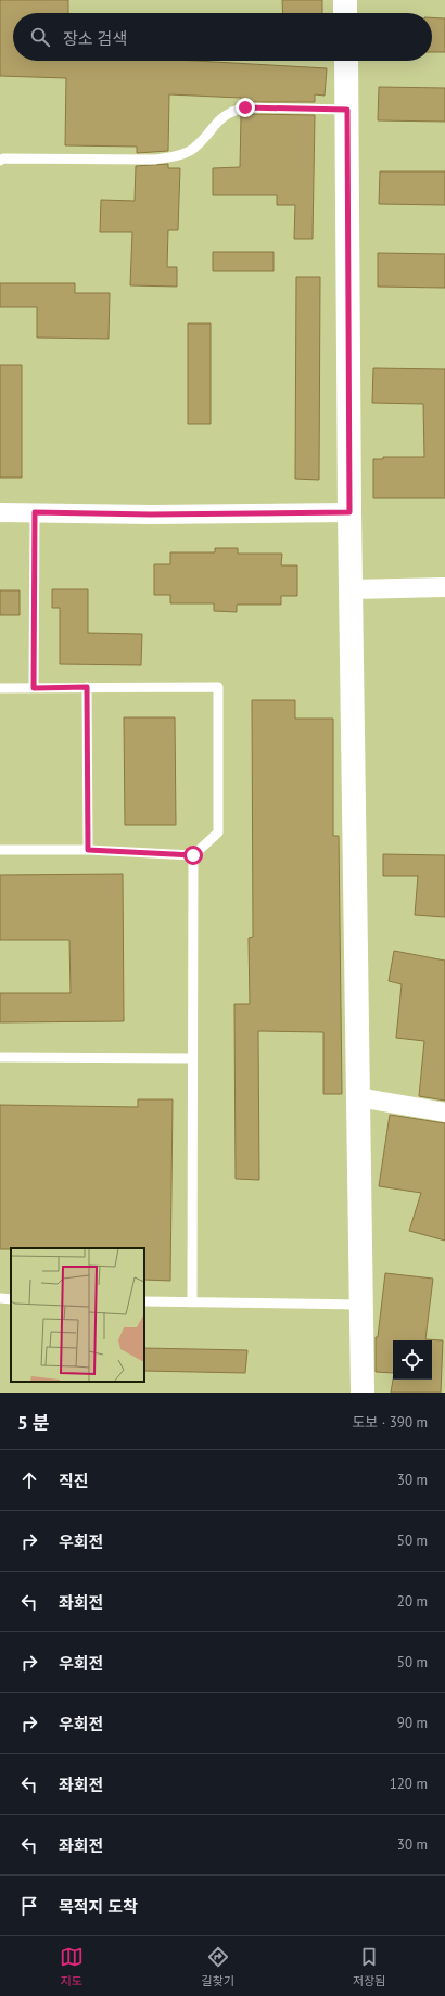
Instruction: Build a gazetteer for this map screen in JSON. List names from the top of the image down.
{
  "page": {
    "search": "장소 검색",
    "heading": ["5 분", "도보 · 390 m"],
    "list": [
      ["직진", "30 m"],
      ["우회전", "50 m"],
      ["좌회전", "20 m"],
      ["우회전", "50 m"],
      ["우회전", "90 m"],
      ["좌회전", "120 m"],
      ["좌회전", "30 m"],
      "목적지 도착"
    ],
    "nav": ["지도", "길찾기", "저장됨"]
  }
}
